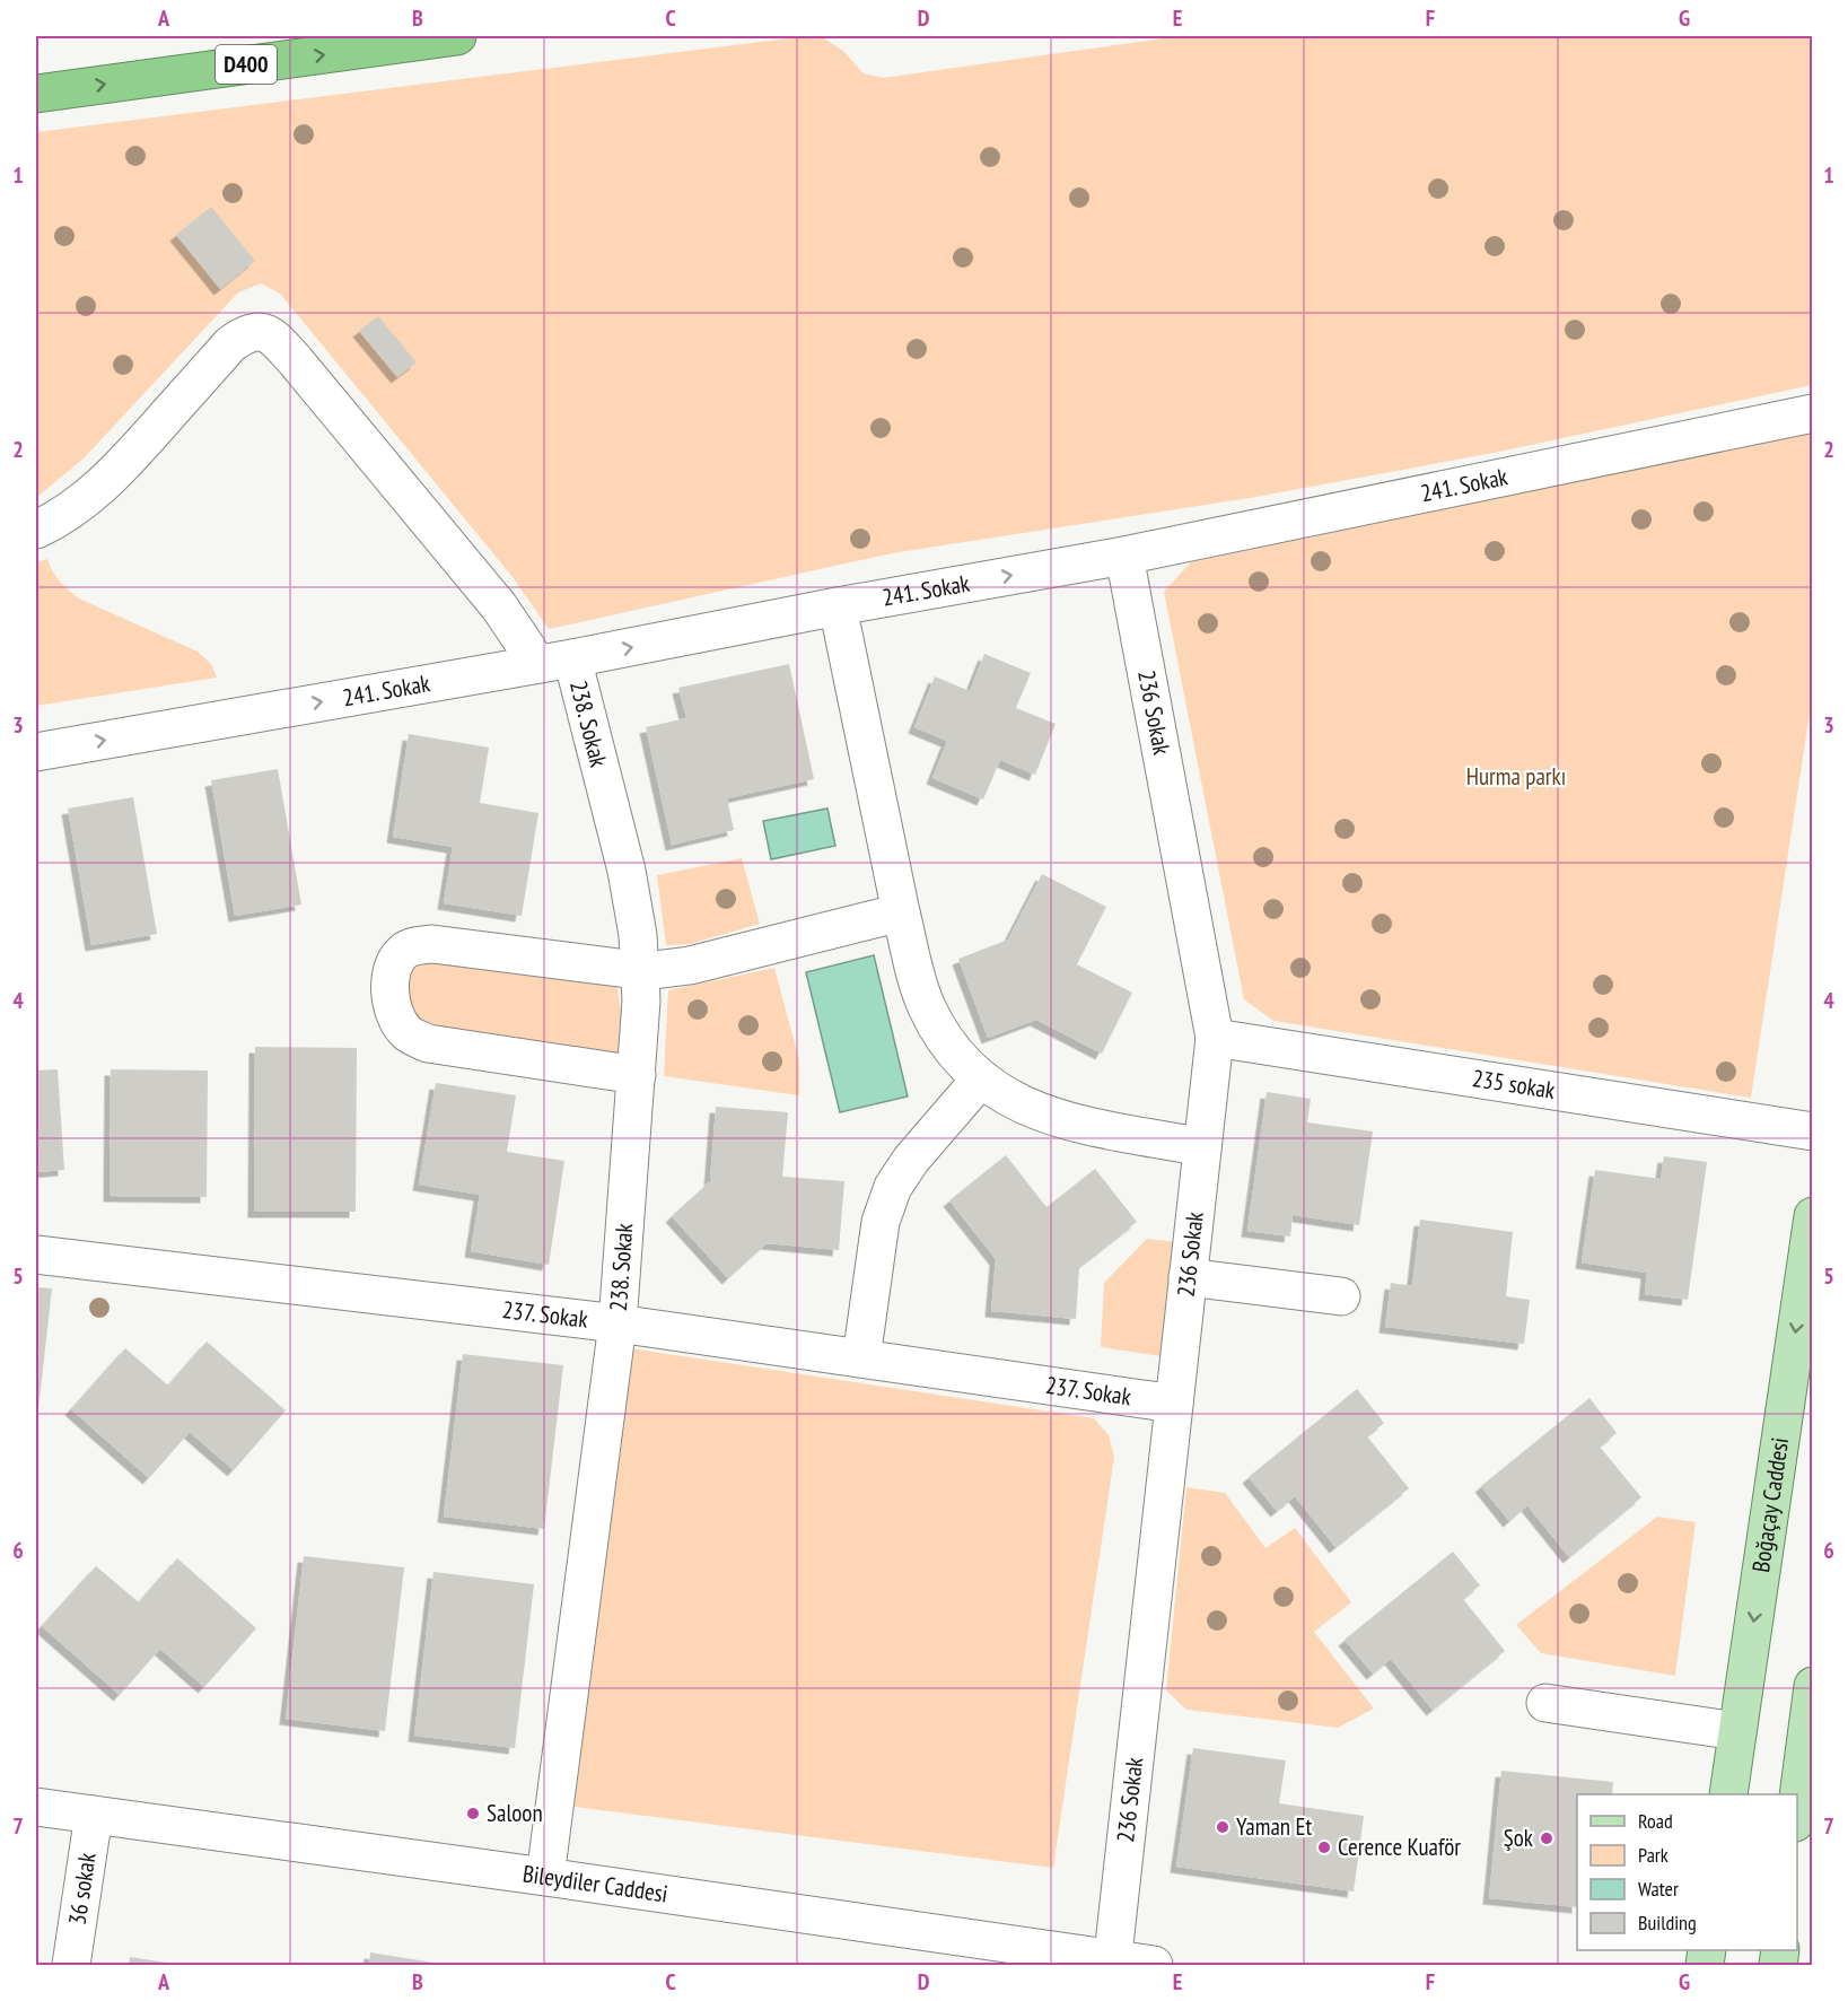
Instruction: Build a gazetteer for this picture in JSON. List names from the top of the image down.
{
  "streets": {
    "highway": ["D400"],
    "main road": ["Boğaçay Caddesi"],
    "street": [
      "241. Sokak",
      "236 Sokak",
      "238. Sokak",
      "235 sokak",
      "237. Sokak",
      "Bileydiler Caddesi",
      "36 sokak"
    ]
  },
  "crossings": [
    ["241. Sokak", "236 Sokak"],
    ["241. Sokak", "238. Sokak"],
    ["236 Sokak", "235 sokak"],
    ["236 Sokak", "237. Sokak"],
    ["236 Sokak", "Bileydiler Caddesi"],
    ["238. Sokak", "237. Sokak"],
    ["238. Sokak", "Bileydiler Caddesi"],
    ["Bileydiler Caddesi", "36 sokak"]
  ],
  "one_way": ["241. Sokak", "Boğaçay Caddesi"],
  "parks": ["Hurma parkı"],
  "places": [
    "Saloon",
    "Yaman Et",
    "Şok",
    "Cerence Kuaför"
  ],
  "legend": [
    "Road",
    "Park",
    "Water",
    "Building"
  ],
  "grid": {
    "columns": [
      "A",
      "B",
      "C",
      "D",
      "E",
      "F",
      "G"
    ],
    "rows": [
      "1",
      "2",
      "3",
      "4",
      "5",
      "6",
      "7"
    ]
  }
}
